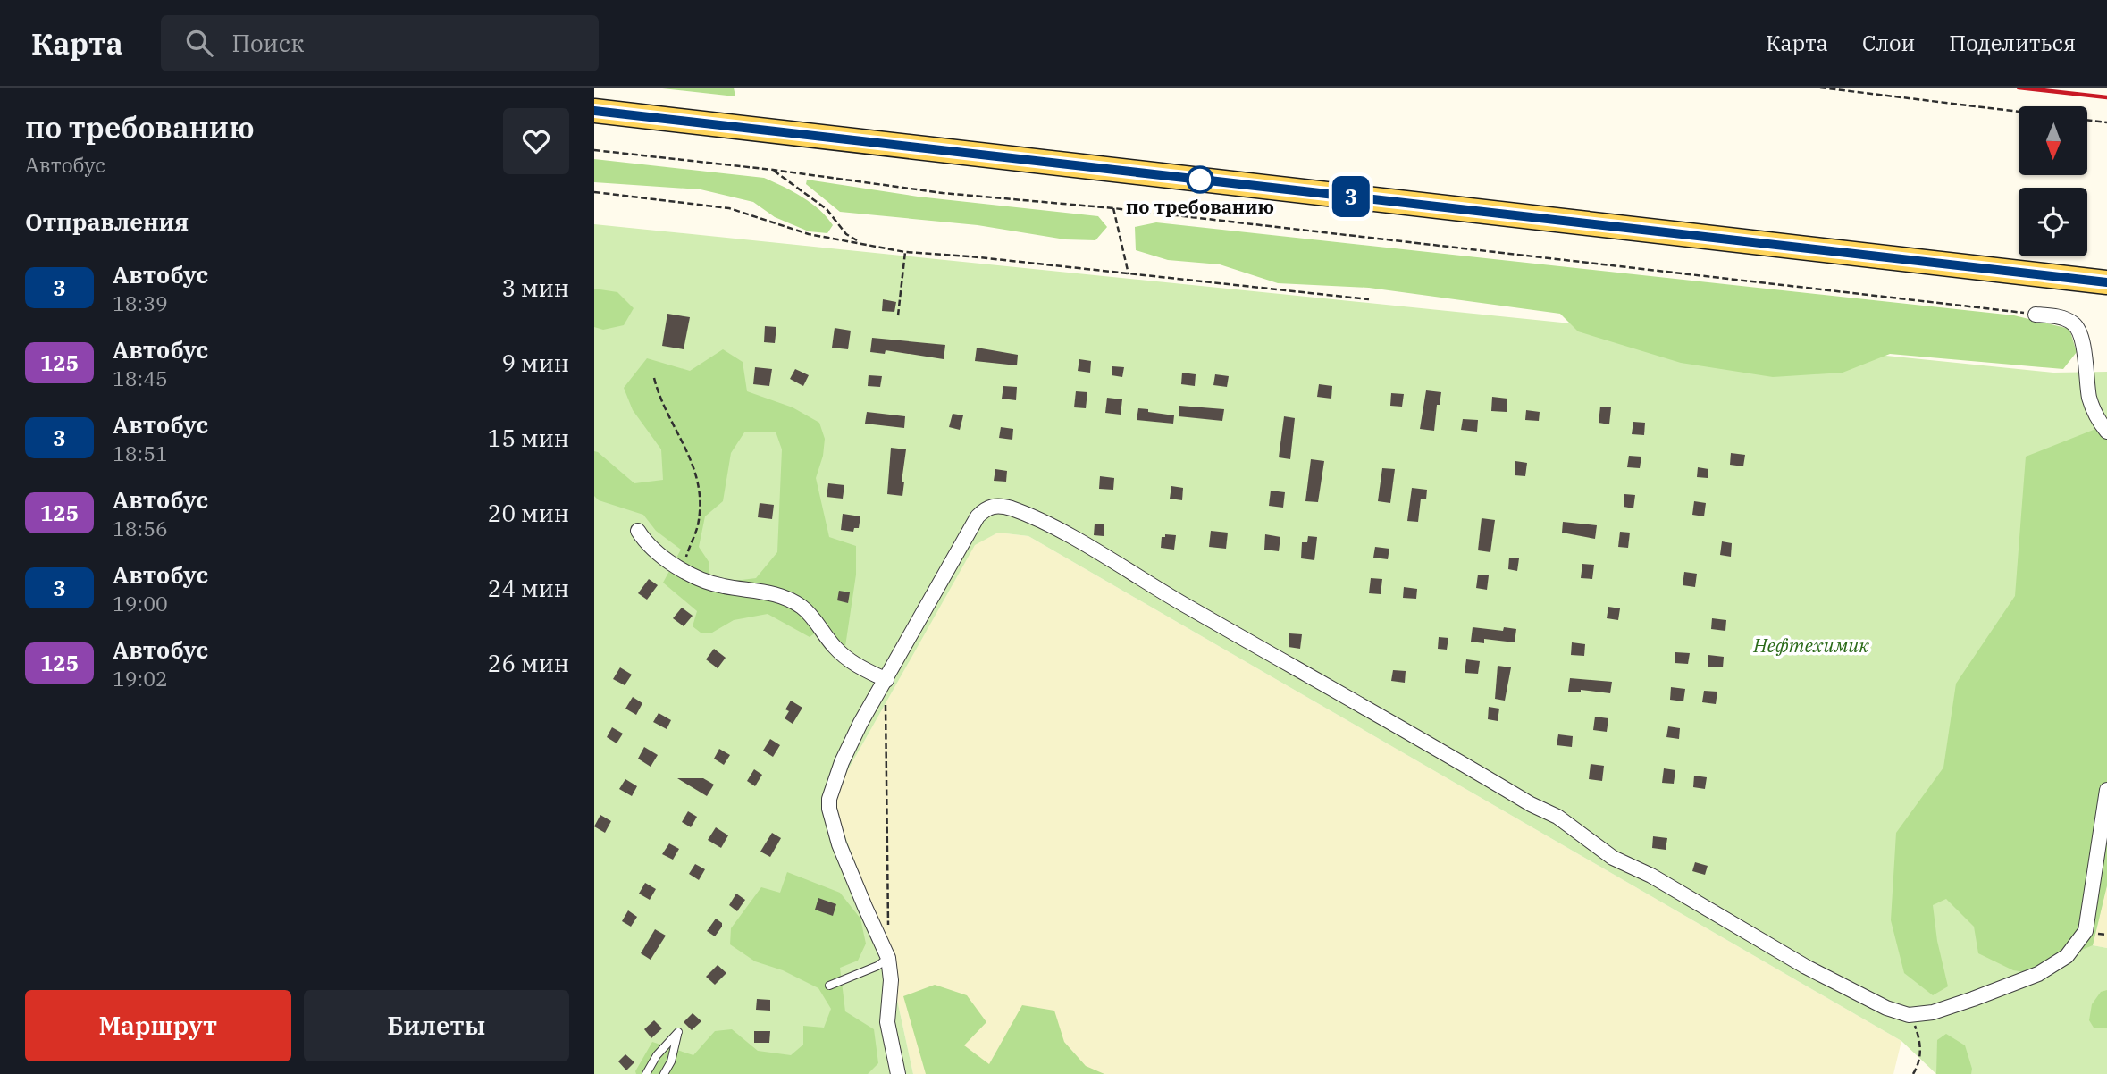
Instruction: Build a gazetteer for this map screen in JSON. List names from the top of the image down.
{
  "parks": ["Нефтехимик"],
  "places": ["по требованию"],
  "lines": ["bus line 3"],
  "north": "bottom",
  "page": {
    "header": "Карта",
    "search": "Поиск",
    "nav": ["Карта", "Слои", "Поделиться"],
    "heading": [
      ["по требованию", "Автобус"],
      "Отправления"
    ],
    "on_map": "3",
    "list": [
      {
        "mark": "3",
        "name": "Автобус",
        "note": "18:39",
        "value": "3 мин"
      },
      {
        "mark": "125",
        "name": "Автобус",
        "note": "18:45",
        "value": "9 мин"
      },
      {
        "mark": "3",
        "name": "Автобус",
        "note": "18:51",
        "value": "15 мин"
      },
      {
        "mark": "125",
        "name": "Автобус",
        "note": "18:56",
        "value": "20 мин"
      },
      {
        "mark": "3",
        "name": "Автобус",
        "note": "19:00",
        "value": "24 мин"
      },
      {
        "mark": "125",
        "name": "Автобус",
        "note": "19:02",
        "value": "26 мин"
      }
    ],
    "buttons": ["Маршрут", "Билеты"]
  }
}
